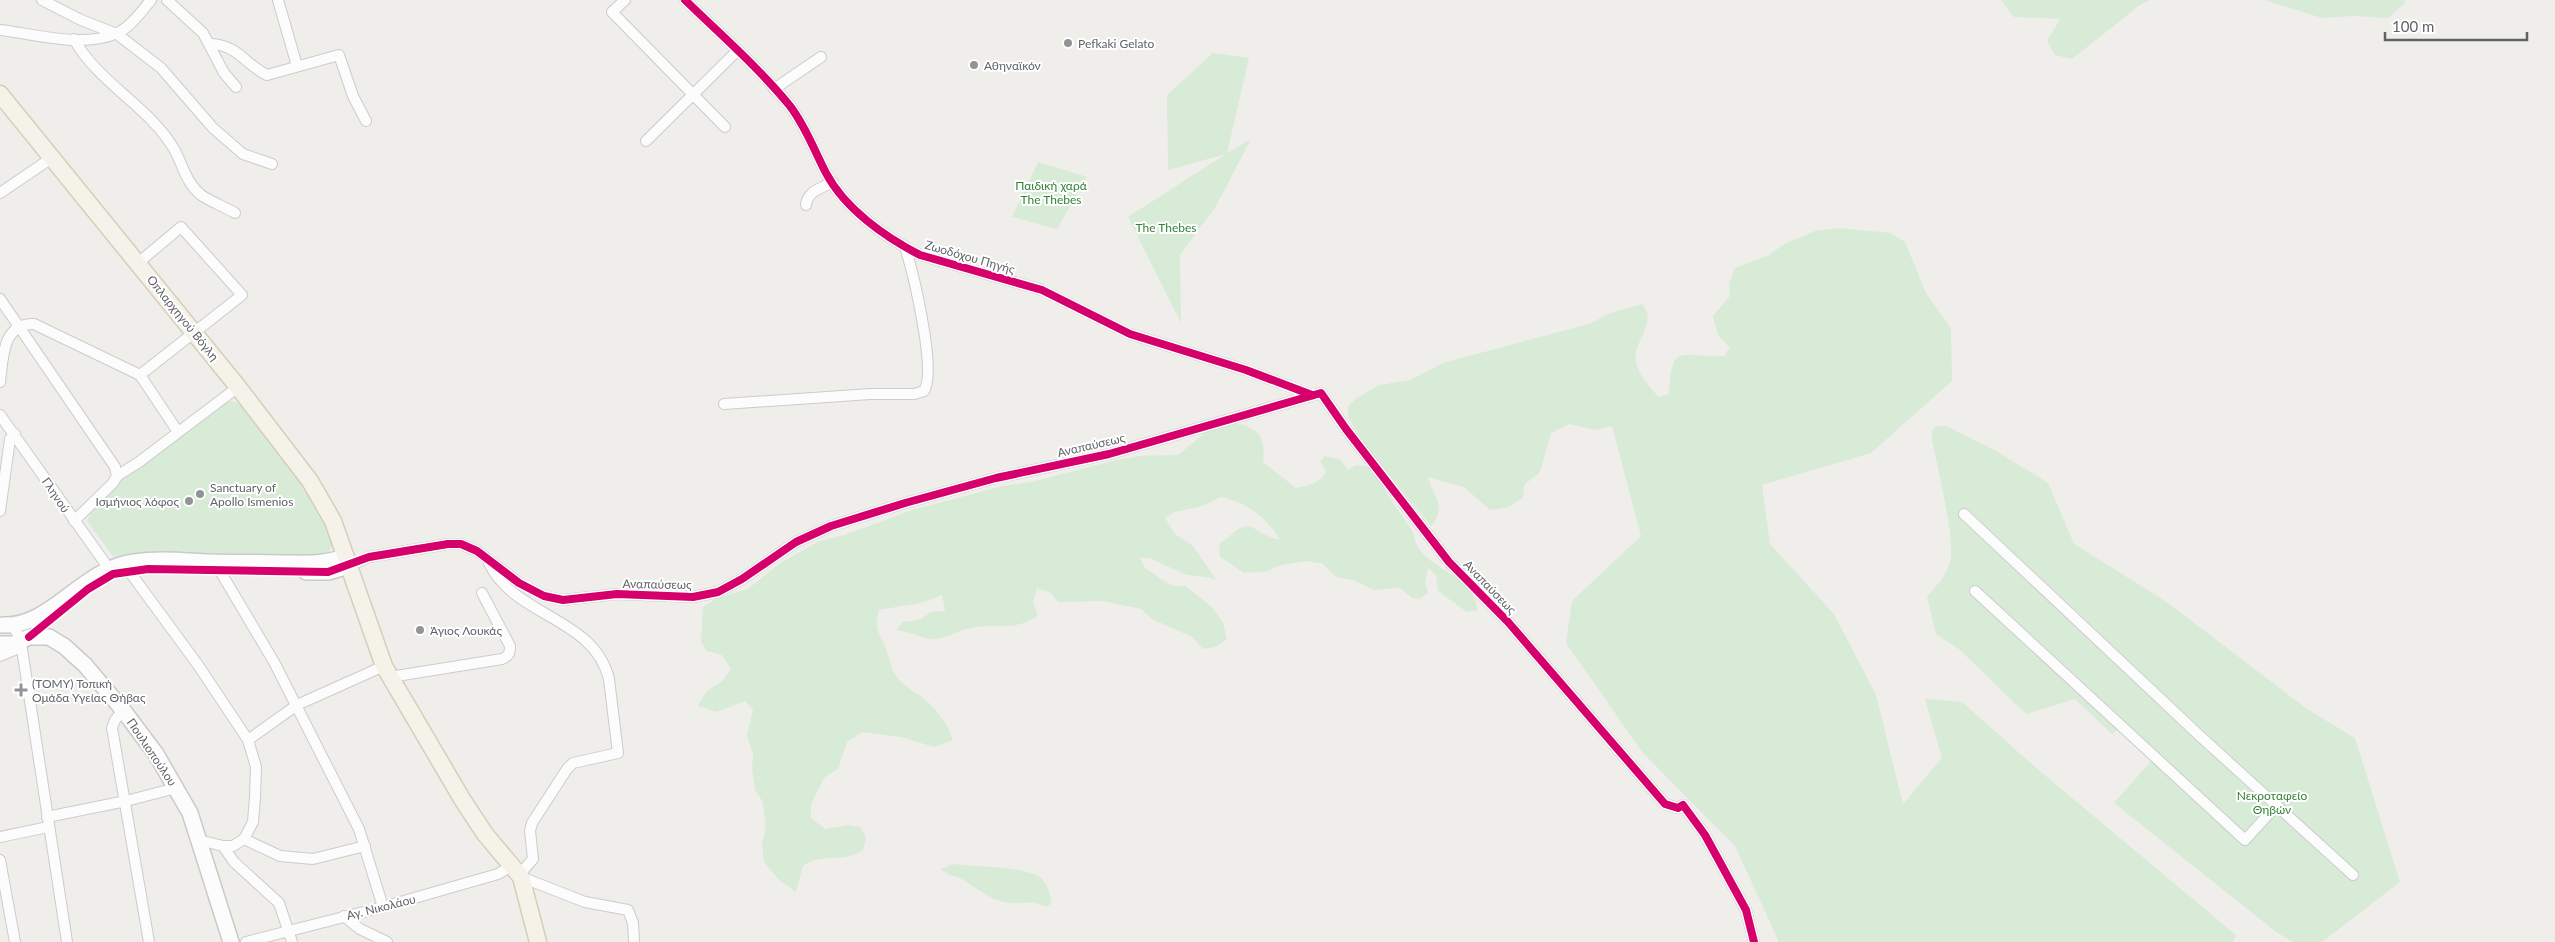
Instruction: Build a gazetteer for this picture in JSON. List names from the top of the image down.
{
  "streets": {
    "main road": ["Οπλαρχηγού Βόγλη"],
    "street": [
      "Ζωοδόχου Πηγής",
      "Αναπαύσεως",
      "Γληνού",
      "Πουλιοπούλου",
      "Αγ. Νικολάου"
    ]
  },
  "crossings": [
    ["Ζωοδόχου Πηγής", "Αναπαύσεως"],
    ["Οπλαρχηγού Βόγλη", "Αναπαύσεως"],
    ["Οπλαρχηγού Βόγλη", "Αγ. Νικολάου"]
  ],
  "parks": ["Παιδική χαρά The Thebes", "The Thebes", "Νεκροταφείο Θηβών"],
  "places": {
    "other": [
      "Pefkaki Gelato",
      "Αθηναϊκόν",
      "Sanctuary of Apollo Ismenios",
      "Ισμήνιος λόφος",
      "Άγιος Λουκάς"
    ],
    "health": ["(ΤΟΜΥ) Τοπική Ομάδα Υγείας Θήβας"]
  },
  "scale_bar": "100 m"
}
